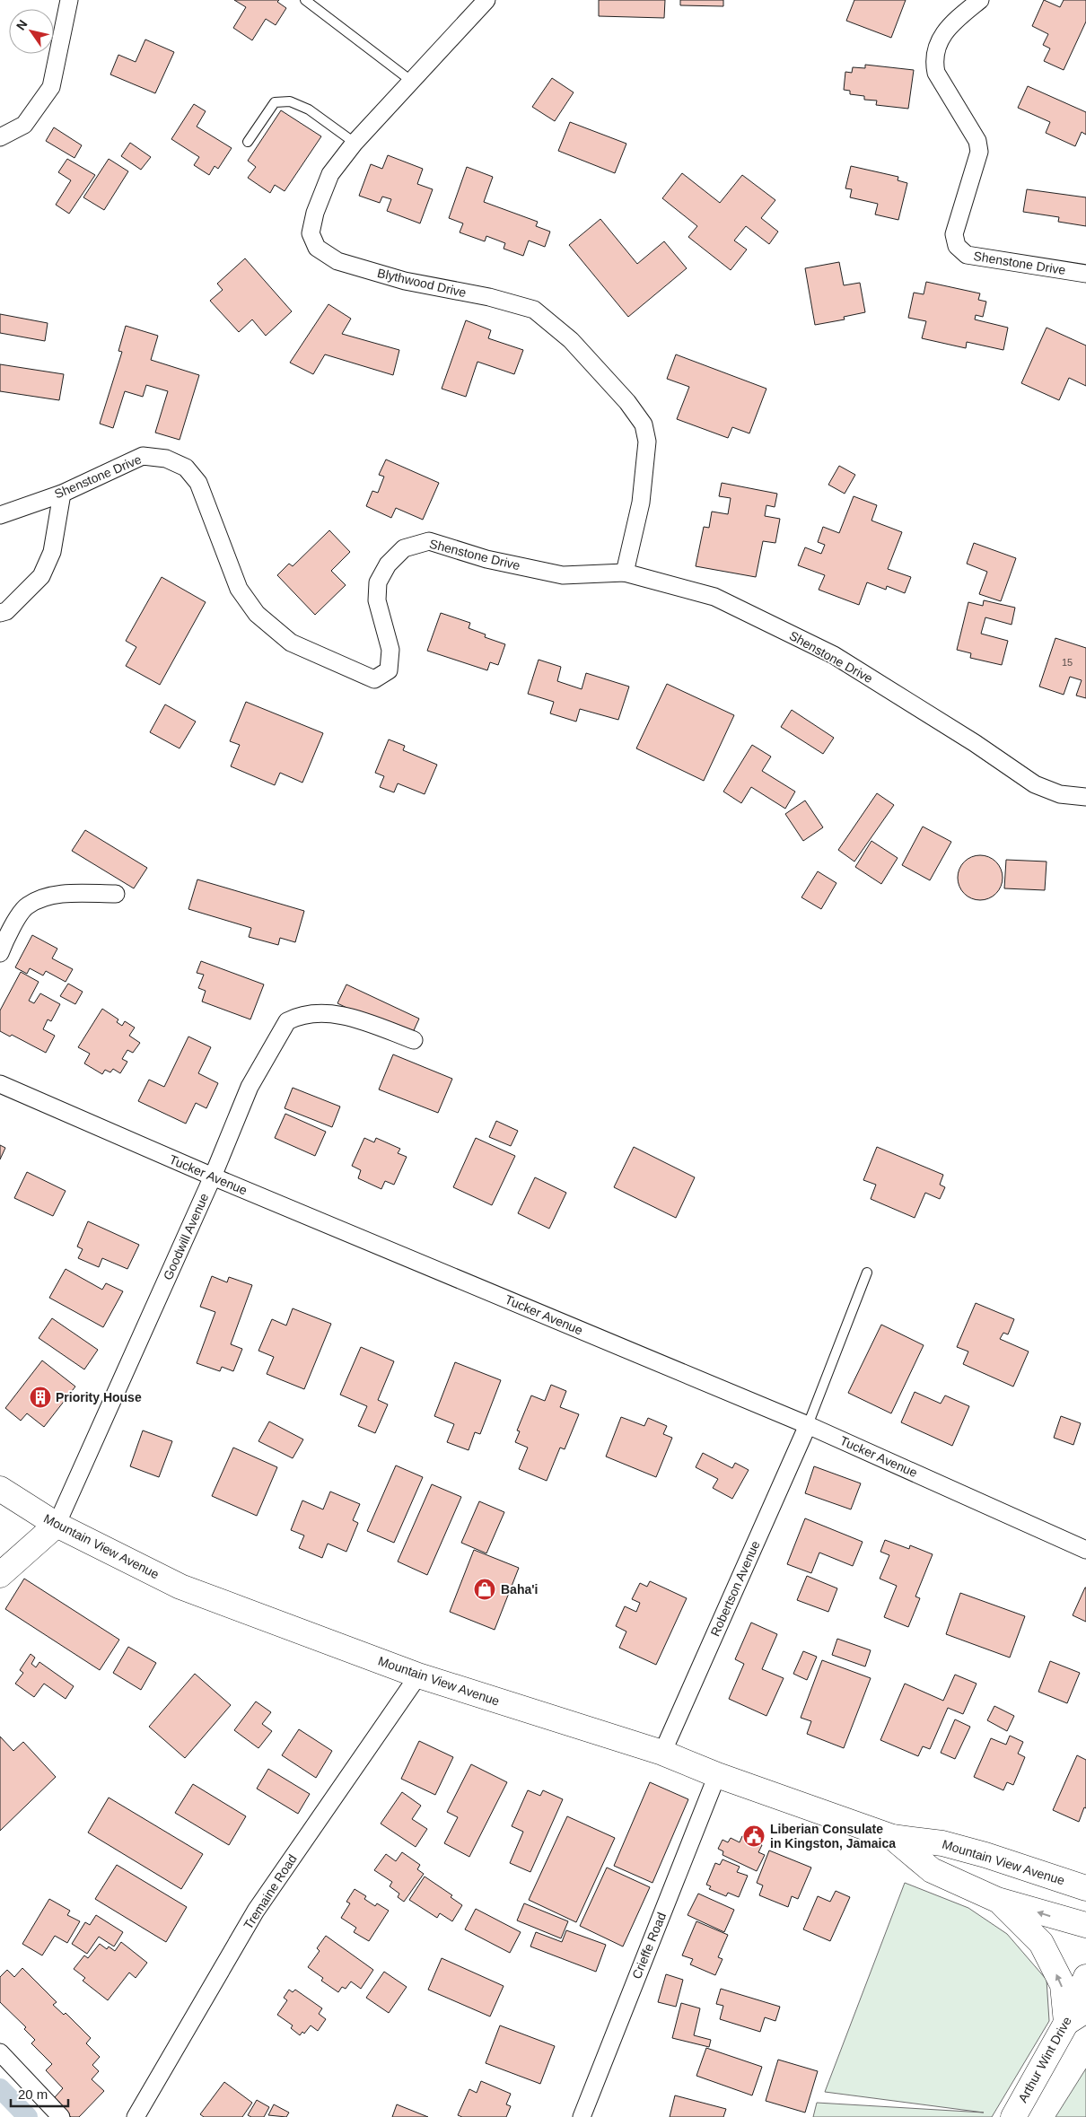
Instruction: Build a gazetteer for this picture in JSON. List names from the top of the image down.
{
  "streets": {
    "main road": ["Mountain View Avenue", "Arthur Wint Drive"],
    "street": [
      "Shenstone Drive",
      "Blythwood Drive",
      "Tucker Avenue",
      "Goodwill Avenue",
      "Robertson Avenue",
      "Tremaine Road",
      "Crieffe Road"
    ]
  },
  "crossings": [
    ["Shenstone Drive", "Blythwood Drive"],
    ["Tucker Avenue", "Goodwill Avenue"],
    ["Tucker Avenue", "Robertson Avenue"],
    ["Goodwill Avenue", "Mountain View Avenue"],
    ["Mountain View Avenue", "Robertson Avenue"],
    ["Mountain View Avenue", "Tremaine Road"],
    ["Mountain View Avenue", "Crieffe Road"]
  ],
  "places": {
    "building": ["Priority House"],
    "shop": ["Baha'i"],
    "public building": ["Liberian Consulate in Kingston, Jamaica"]
  },
  "house_numbers": ["15"],
  "scale_bar": "20 m",
  "north": "top left"
}
